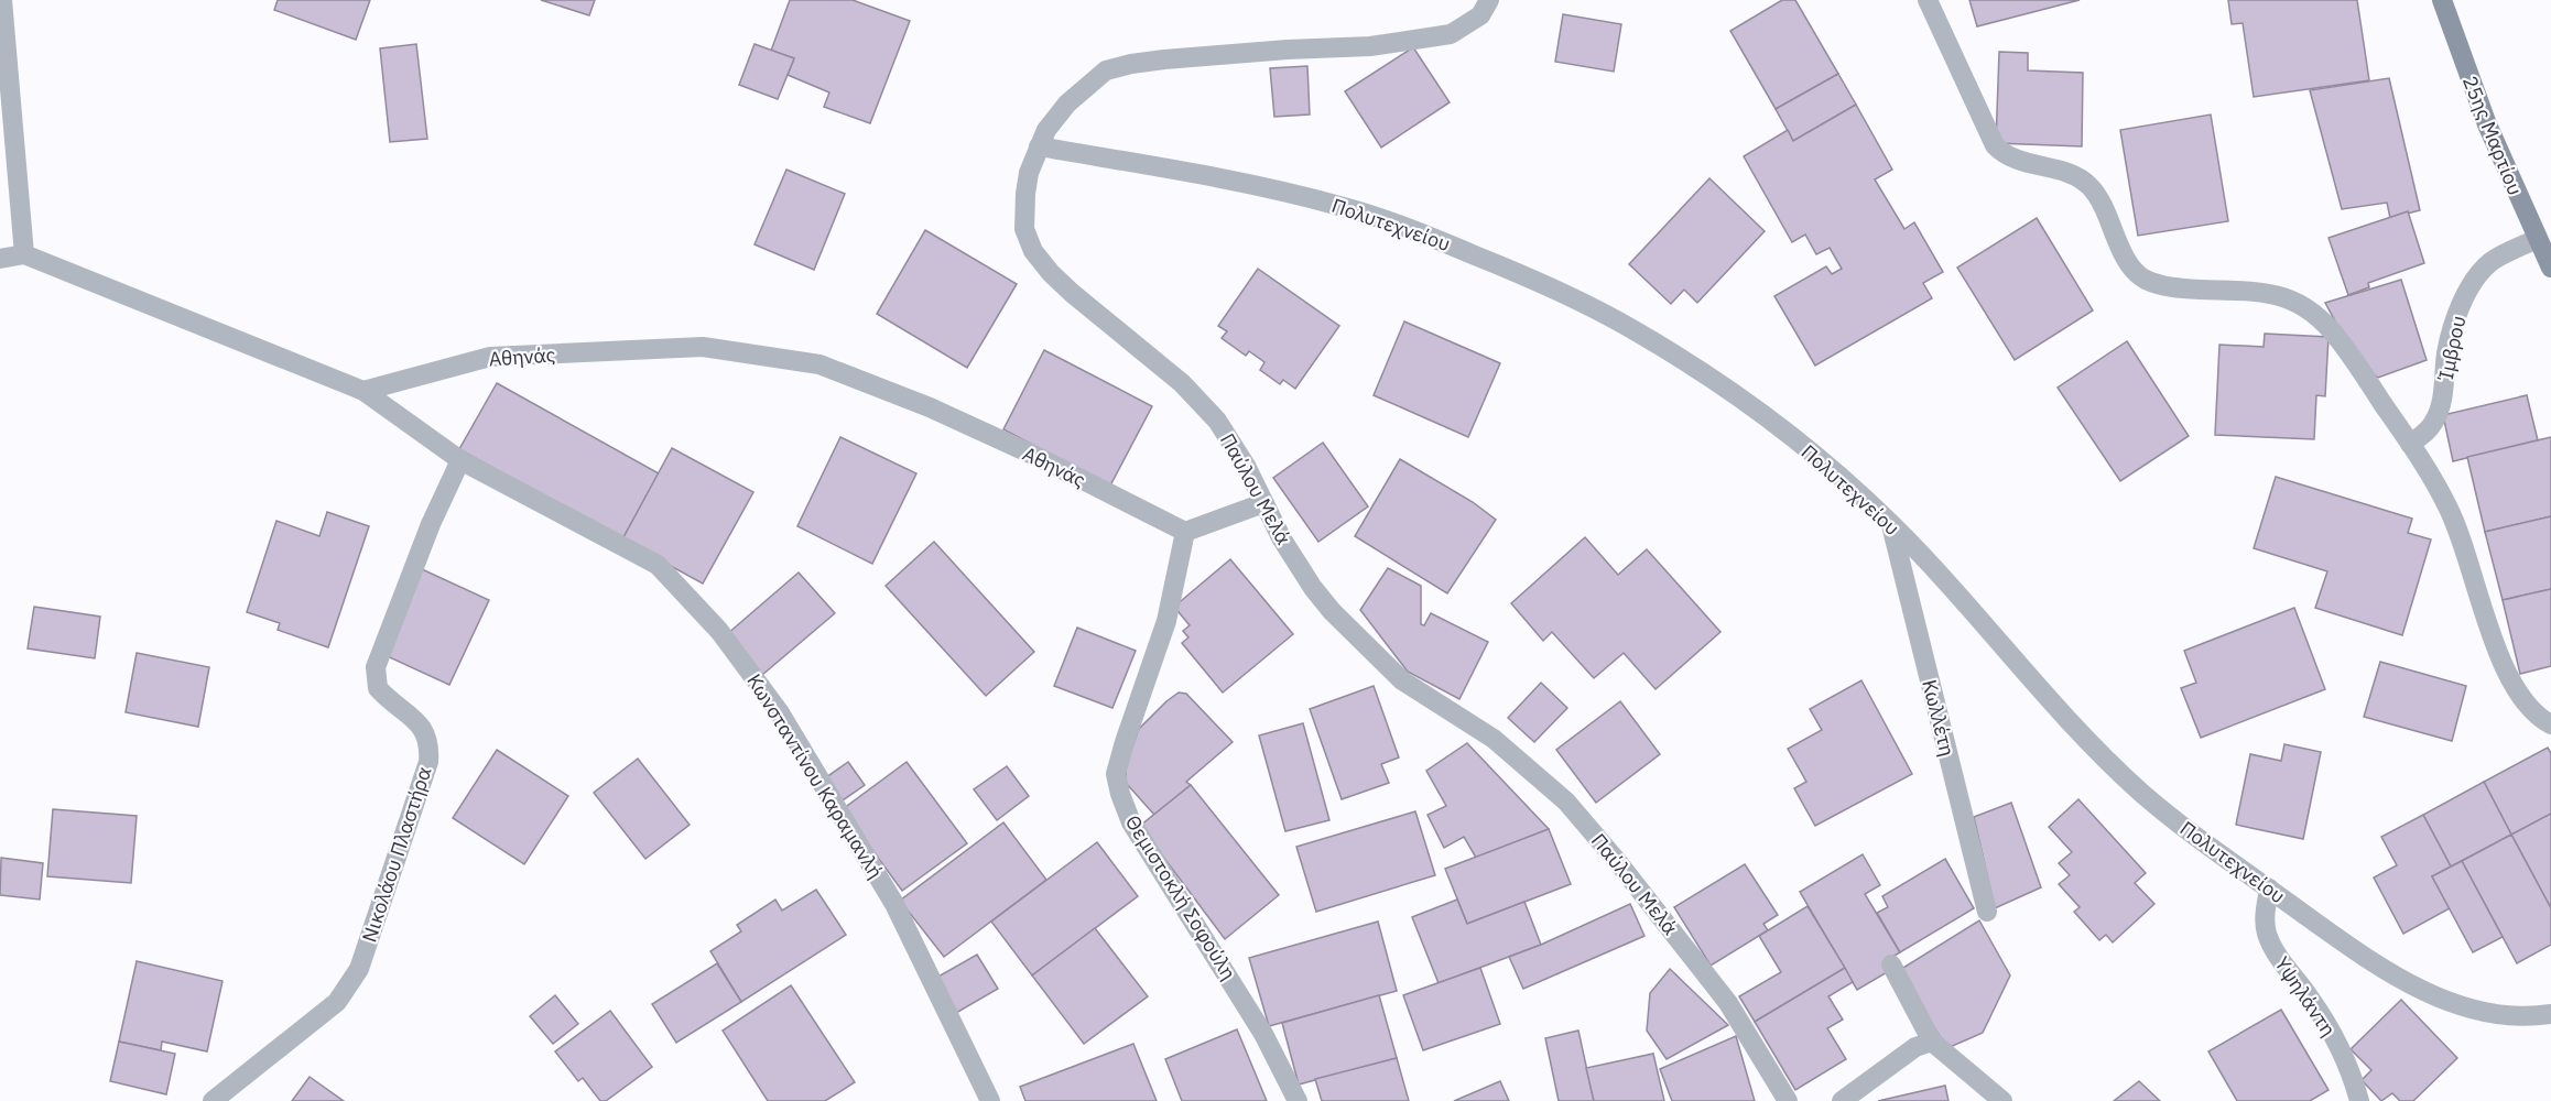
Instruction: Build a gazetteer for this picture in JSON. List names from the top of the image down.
{
  "streets": {
    "main road": ["25ης Μαρτίου"],
    "street": [
      "Πολυτεχνείου",
      "Ίμβρου",
      "Αθηνάς",
      "Παύλου Μελά",
      "Κωλλέτη",
      "Κωνσταντίνου Καραμανλή",
      "Νικολάου Πλαστήρα",
      "Θεμιστοκλή Σοφούλη",
      "Υψηλάντη"
    ]
  },
  "crossings": [
    ["25ης Μαρτίου", "Ίμβρου"],
    ["Πολυτεχνείου", "Παύλου Μελά"],
    ["Πολυτεχνείου", "Κωλλέτη"],
    ["Πολυτεχνείου", "Υψηλάντη"],
    ["Αθηνάς", "Κωνσταντίνου Καραμανλή"],
    ["Αθηνάς", "Θεμιστοκλή Σοφούλη"],
    ["Κωνσταντίνου Καραμανλή", "Νικολάου Πλαστήρα"]
  ]
}
